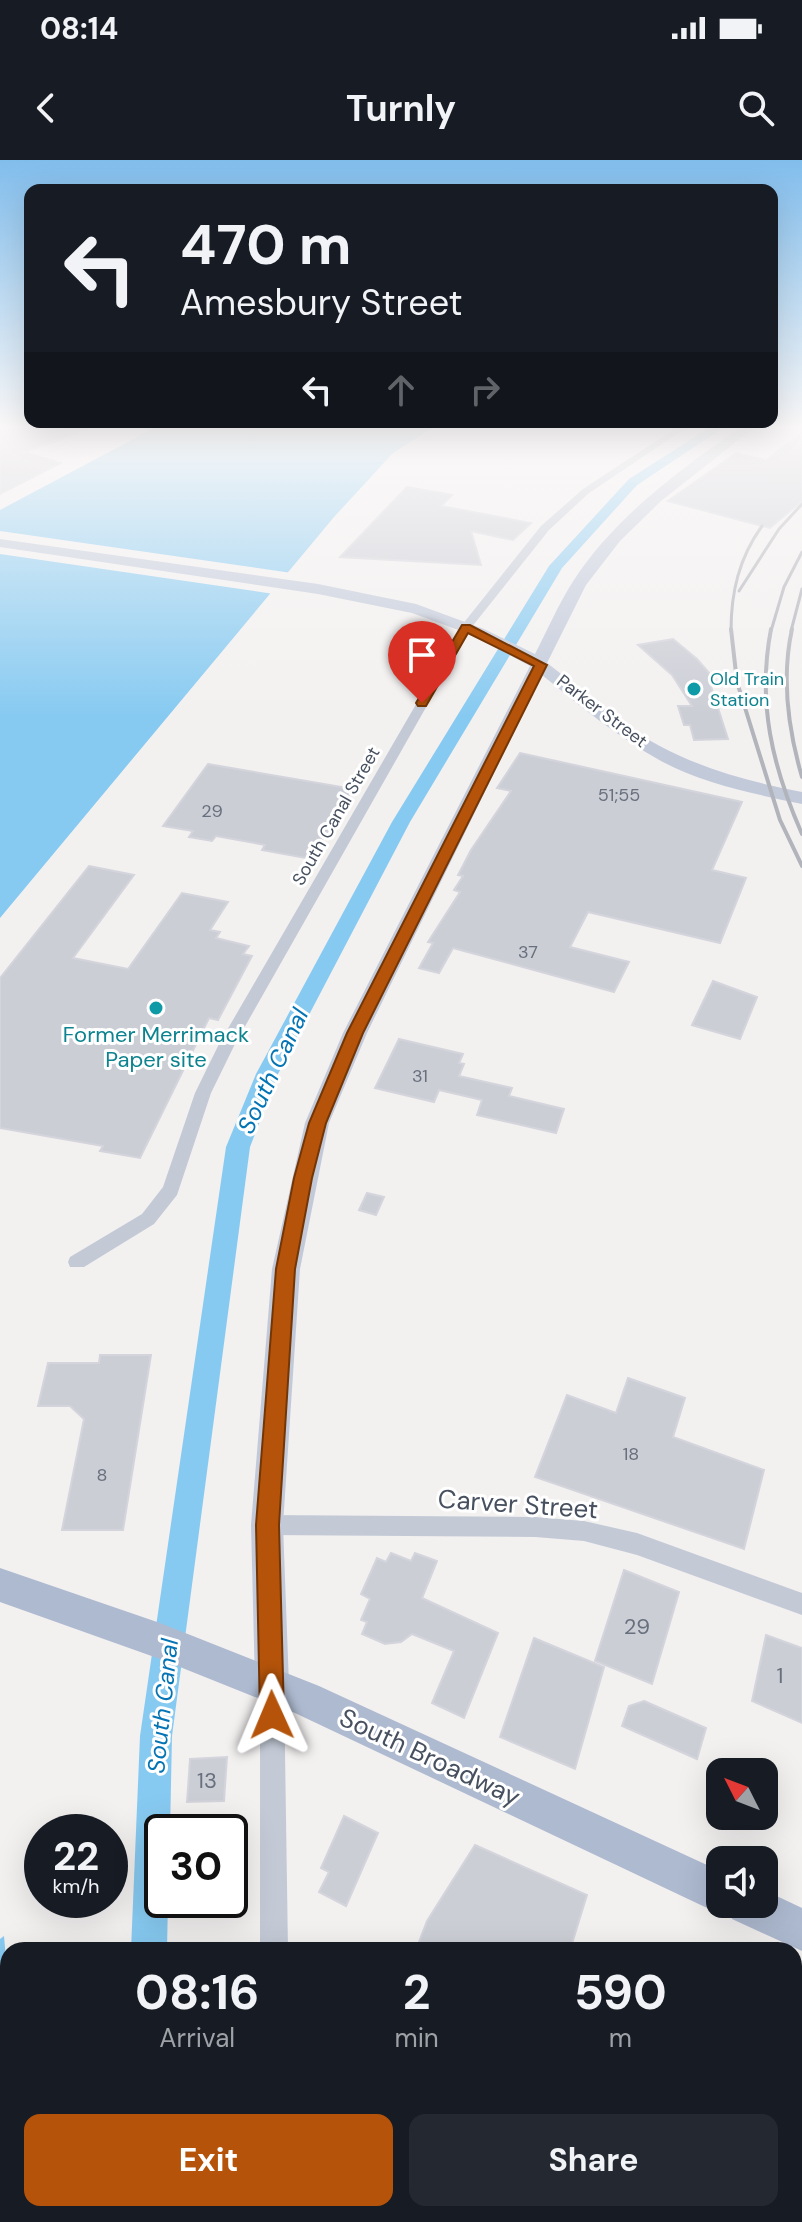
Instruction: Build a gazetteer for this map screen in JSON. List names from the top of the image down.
{
  "streets": {
    "main road": ["Parker Street", "South Broadway"],
    "street": ["South Canal Street", "Carver Street"]
  },
  "crossings": [
    ["Parker Street", "South Canal Street"]
  ],
  "water": ["South Canal"],
  "places": ["Old Train Station", "Former Merrimack Paper site"],
  "house_numbers": [
    "51;55",
    "29",
    "37",
    "31",
    "18",
    "8",
    "29",
    "1",
    "13"
  ],
  "north": "top left",
  "page": {
    "status": "08:14",
    "header": "Turnly",
    "turn": ["470 m", "Amesbury Street"],
    "speed": "22 km/h",
    "limit": "30",
    "eta": [
      "08:16",
      "Arrival",
      "2",
      "min",
      "590",
      "m"
    ],
    "buttons": ["Exit", "Share"]
  }
}
